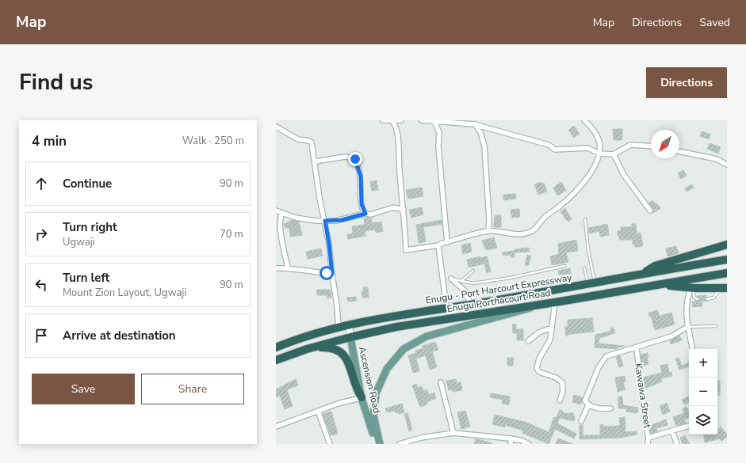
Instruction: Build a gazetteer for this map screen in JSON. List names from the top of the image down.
{
  "streets": {
    "highway": ["Enugu - Port Harcourt Expressway", "Enugu Porthacourt Road"],
    "main road": ["Ascension Road"],
    "street": ["Kawawa Street"]
  },
  "crossings": [
    ["Enugu Porthacourt Road", "Ascension Road"]
  ],
  "north": "bottom left",
  "page": {
    "header": "Map",
    "nav": ["Map", "Directions", "Saved"],
    "title": "Find us",
    "buttons": [
      "Directions",
      ["Save", "Share"]
    ],
    "heading": ["4 min", "Walk · 250 m"],
    "list": [
      ["Continue", "90 m"],
      ["Turn right", "Ugwaji", "70 m"],
      ["Turn left", "Mount Zion Layout, Ugwaji", "90 m"],
      "Arrive at destination"
    ],
    "map_buttons": ["+", "−"]
  }
}
